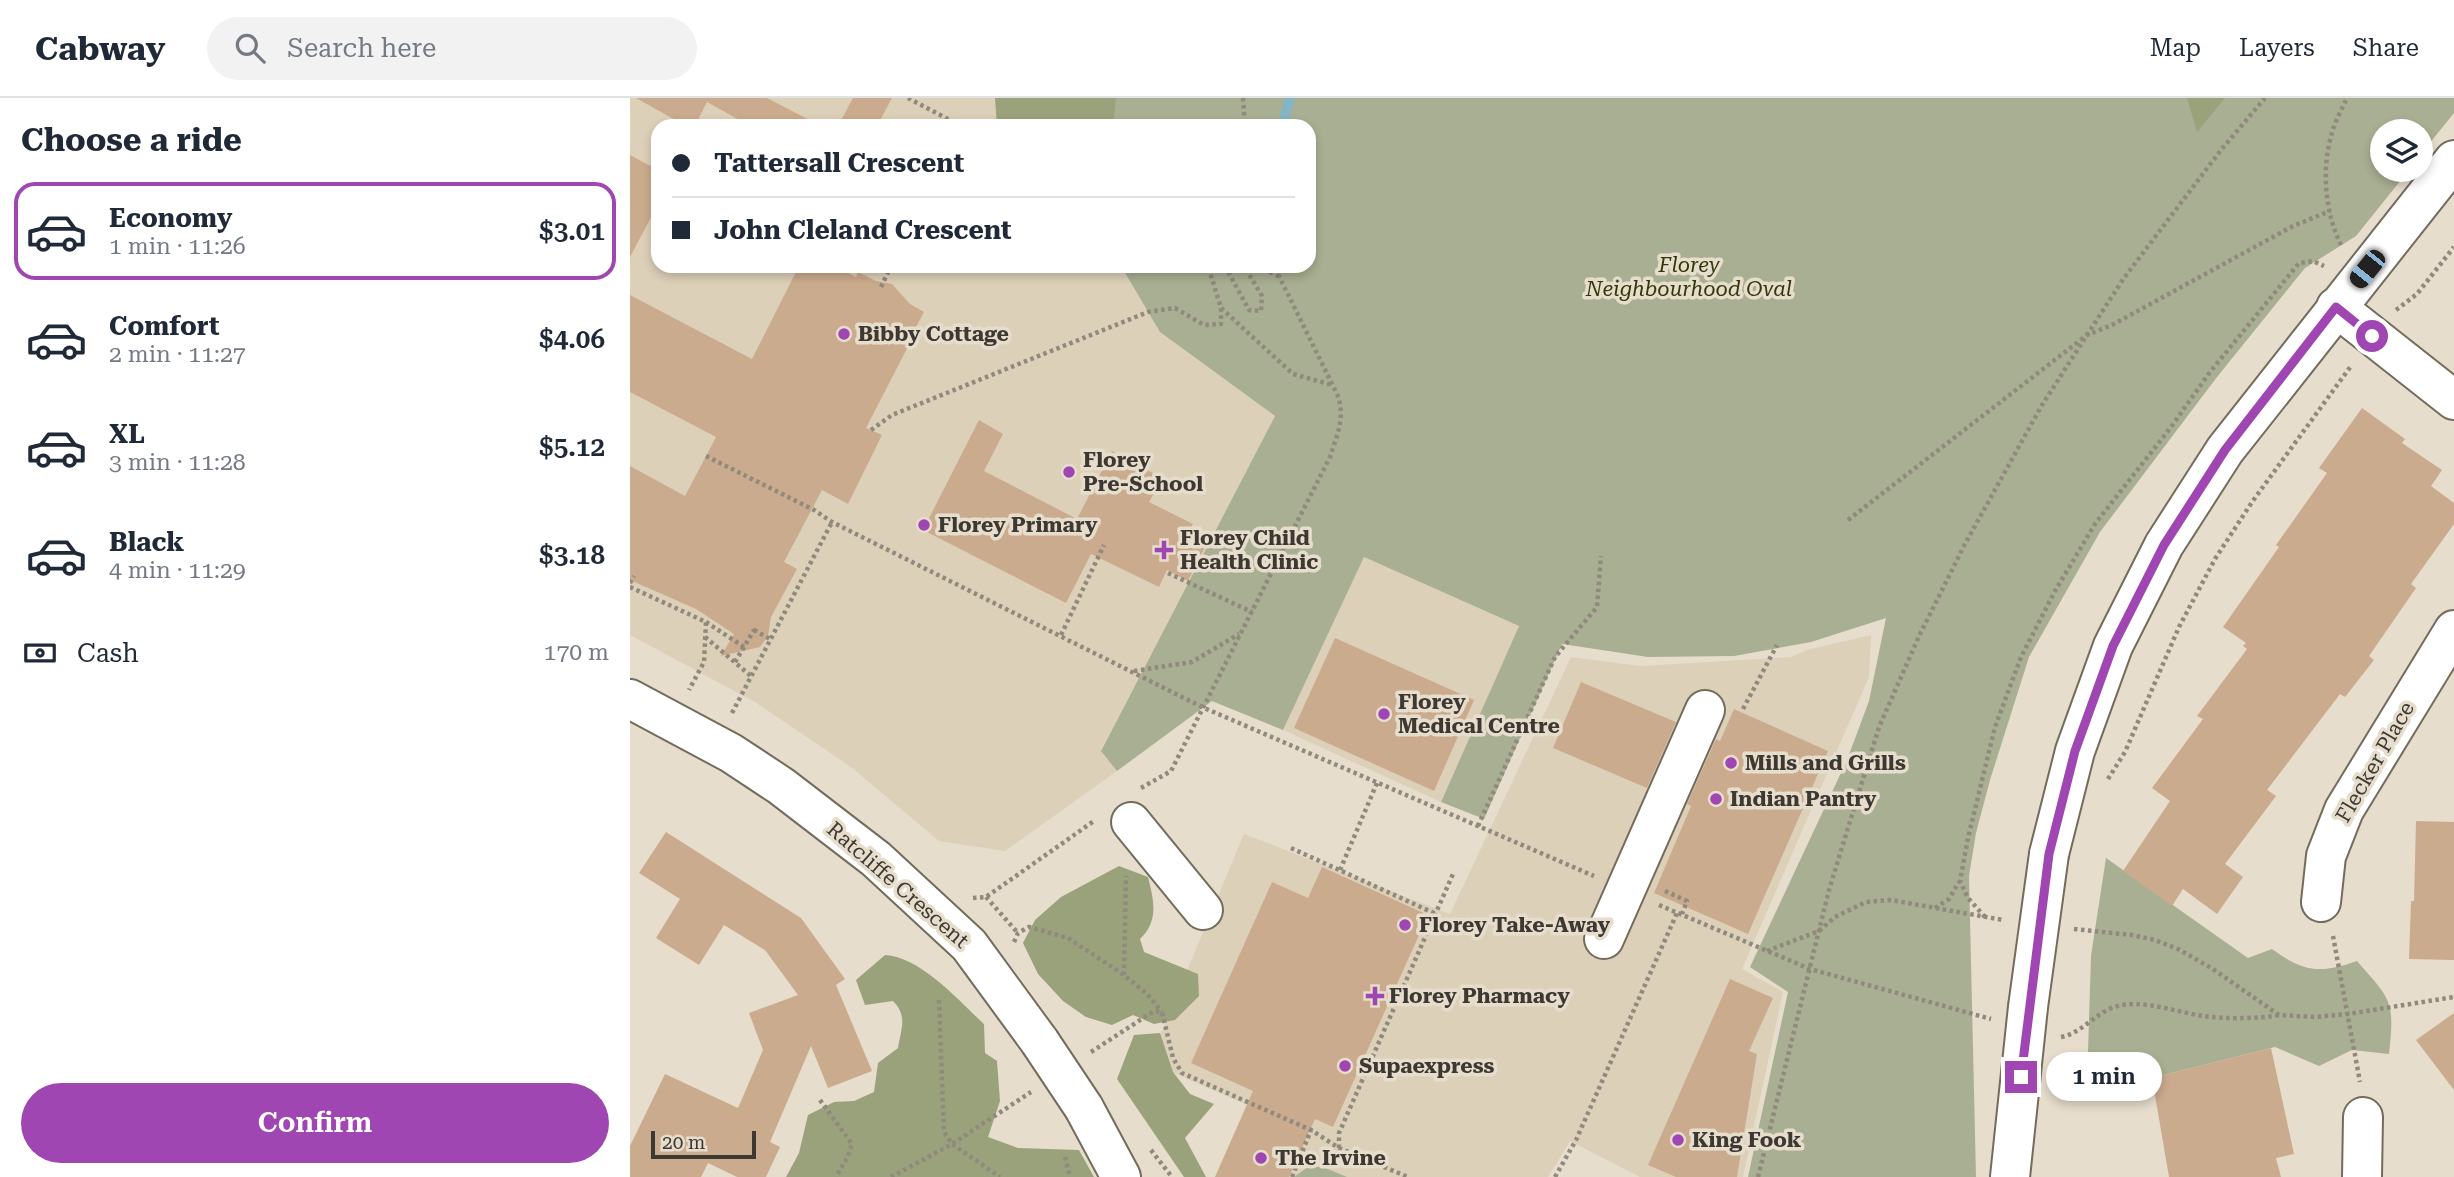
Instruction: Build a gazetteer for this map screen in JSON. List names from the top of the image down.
{
  "streets": {
    "street": ["Flecker Place", "Ratcliffe Crescent"]
  },
  "parks": ["Florey Neighbourhood Oval"],
  "places": {
    "other": [
      "Bibby Cottage",
      "Florey Pre-School",
      "Florey Primary",
      "Florey Medical Centre",
      "Mills and Grills",
      "Indian Pantry",
      "Florey Take-Away",
      "Supaexpress",
      "King Fook",
      "The Irvine"
    ],
    "health": ["Florey Child Health Clinic", "Florey Pharmacy"]
  },
  "scale_bar": "20 m",
  "page": {
    "header": "Cabway",
    "search": "Search here",
    "nav": ["Map", "Layers", "Share"],
    "heading": "Choose a ride",
    "banner": ["Tattersall Crescent", "John Cleland Crescent"],
    "list": [
      {
        "name": "Economy",
        "note": "1 min · 11:26",
        "value": "$3.01"
      },
      {
        "name": "Comfort",
        "note": "2 min · 11:27",
        "value": "$4.06"
      },
      {
        "name": "XL",
        "note": "3 min · 11:28",
        "value": "$5.12"
      },
      {
        "name": "Black",
        "note": "4 min · 11:29",
        "value": "$3.18"
      }
    ],
    "pay": ["Cash", "170 m"],
    "bubble": "1 min",
    "buttons": "Confirm",
    "scale": "20 m"
  }
}
